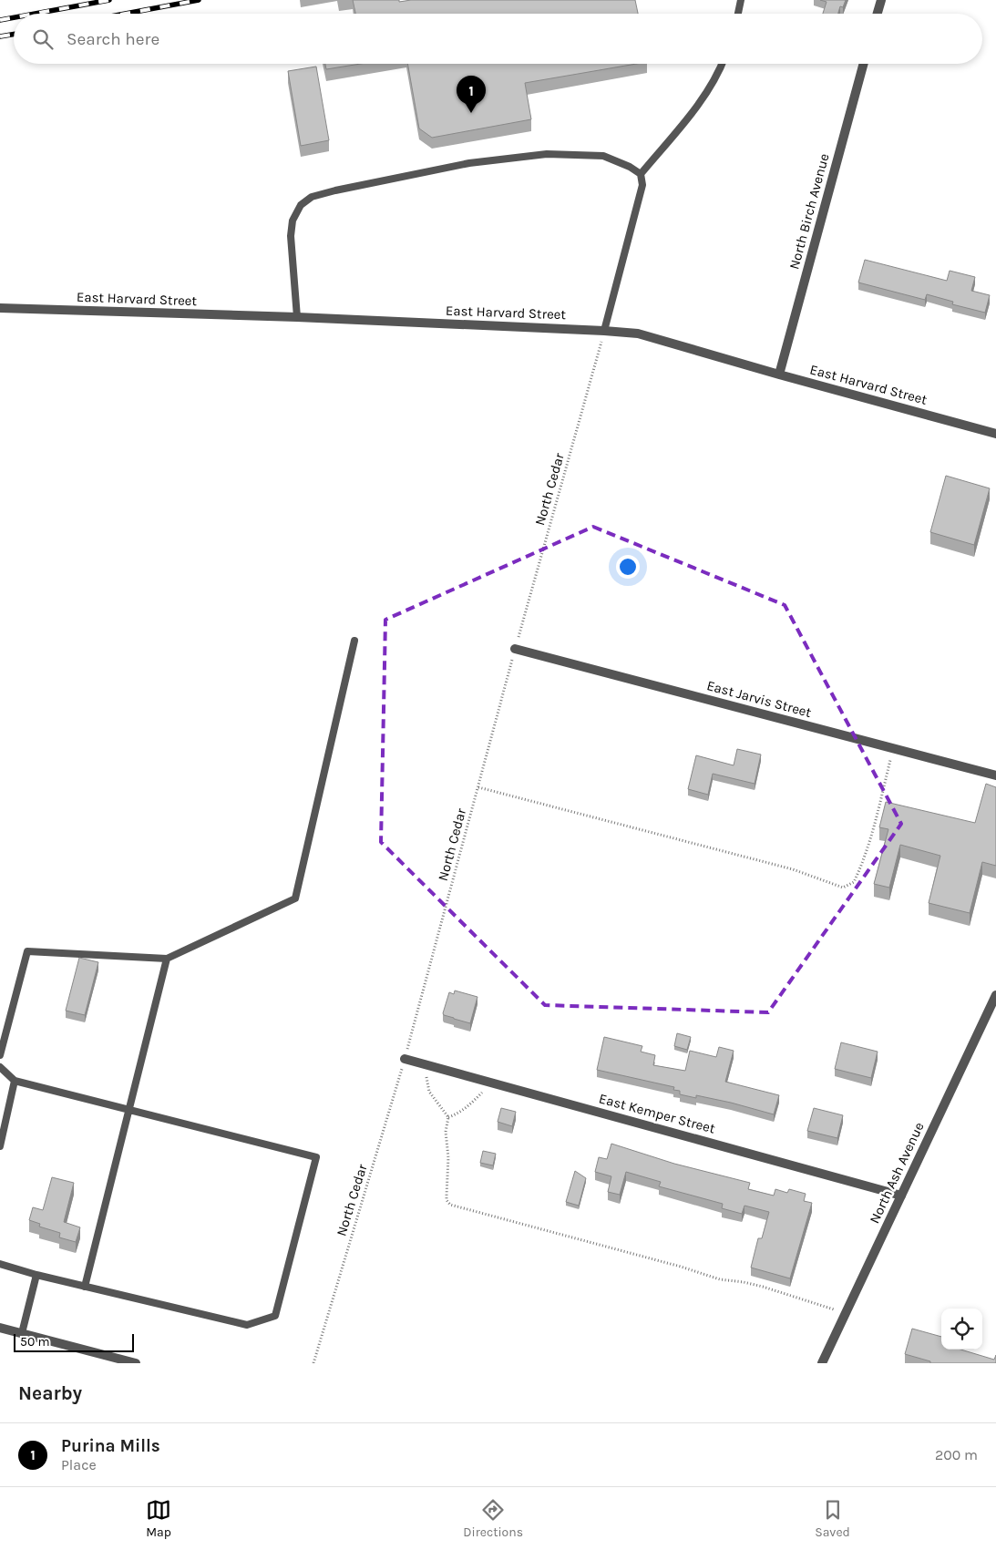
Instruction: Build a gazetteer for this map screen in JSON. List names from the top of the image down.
{
  "streets": {
    "street": [
      "North Birch Avenue",
      "East Harvard Street",
      "East Jarvis Street",
      "East Kemper Street",
      "North Ash Avenue"
    ],
    "path": ["North Cedar"]
  },
  "crossings": [
    ["North Birch Avenue", "East Harvard Street"],
    ["East Harvard Street", "North Cedar"],
    ["North Cedar", "East Jarvis Street"],
    ["North Cedar", "East Kemper Street"],
    ["East Kemper Street", "North Ash Avenue"]
  ],
  "scale_bar": "50 m",
  "page": {
    "search": "Search here",
    "pins": "1",
    "scale": "50 m",
    "heading": "Nearby",
    "list": [
      {
        "mark": "1",
        "name": "Purina Mills",
        "note": "Place",
        "value": "200 m"
      }
    ],
    "nav": ["Map", "Directions", "Saved"]
  }
}
